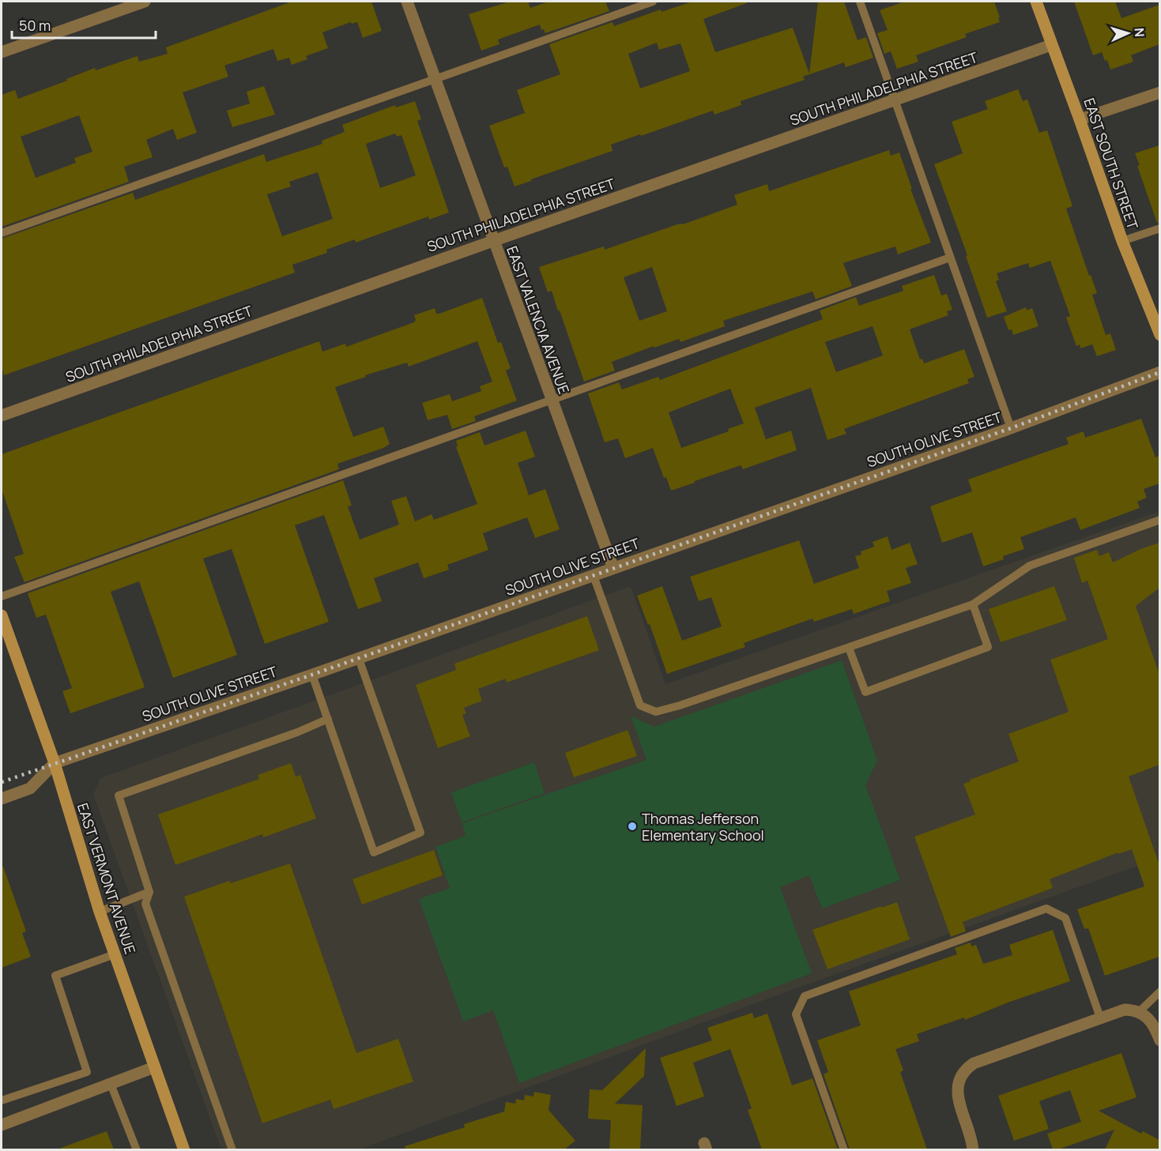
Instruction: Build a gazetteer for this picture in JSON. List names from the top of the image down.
{
  "streets": {
    "street": [
      "SOUTH PHILADELPHIA STREET",
      "EAST SOUTH STREET",
      "EAST VALENCIA AVENUE",
      "SOUTH OLIVE STREET",
      "EAST VERMONT AVENUE"
    ]
  },
  "crossings": [
    ["SOUTH PHILADELPHIA STREET", "EAST SOUTH STREET"],
    ["SOUTH PHILADELPHIA STREET", "EAST VALENCIA AVENUE"],
    ["EAST VALENCIA AVENUE", "SOUTH OLIVE STREET"],
    ["SOUTH OLIVE STREET", "EAST VERMONT AVENUE"]
  ],
  "places": ["Thomas Jefferson Elementary School"],
  "scale_bar": "50 m",
  "north": "right"
}
